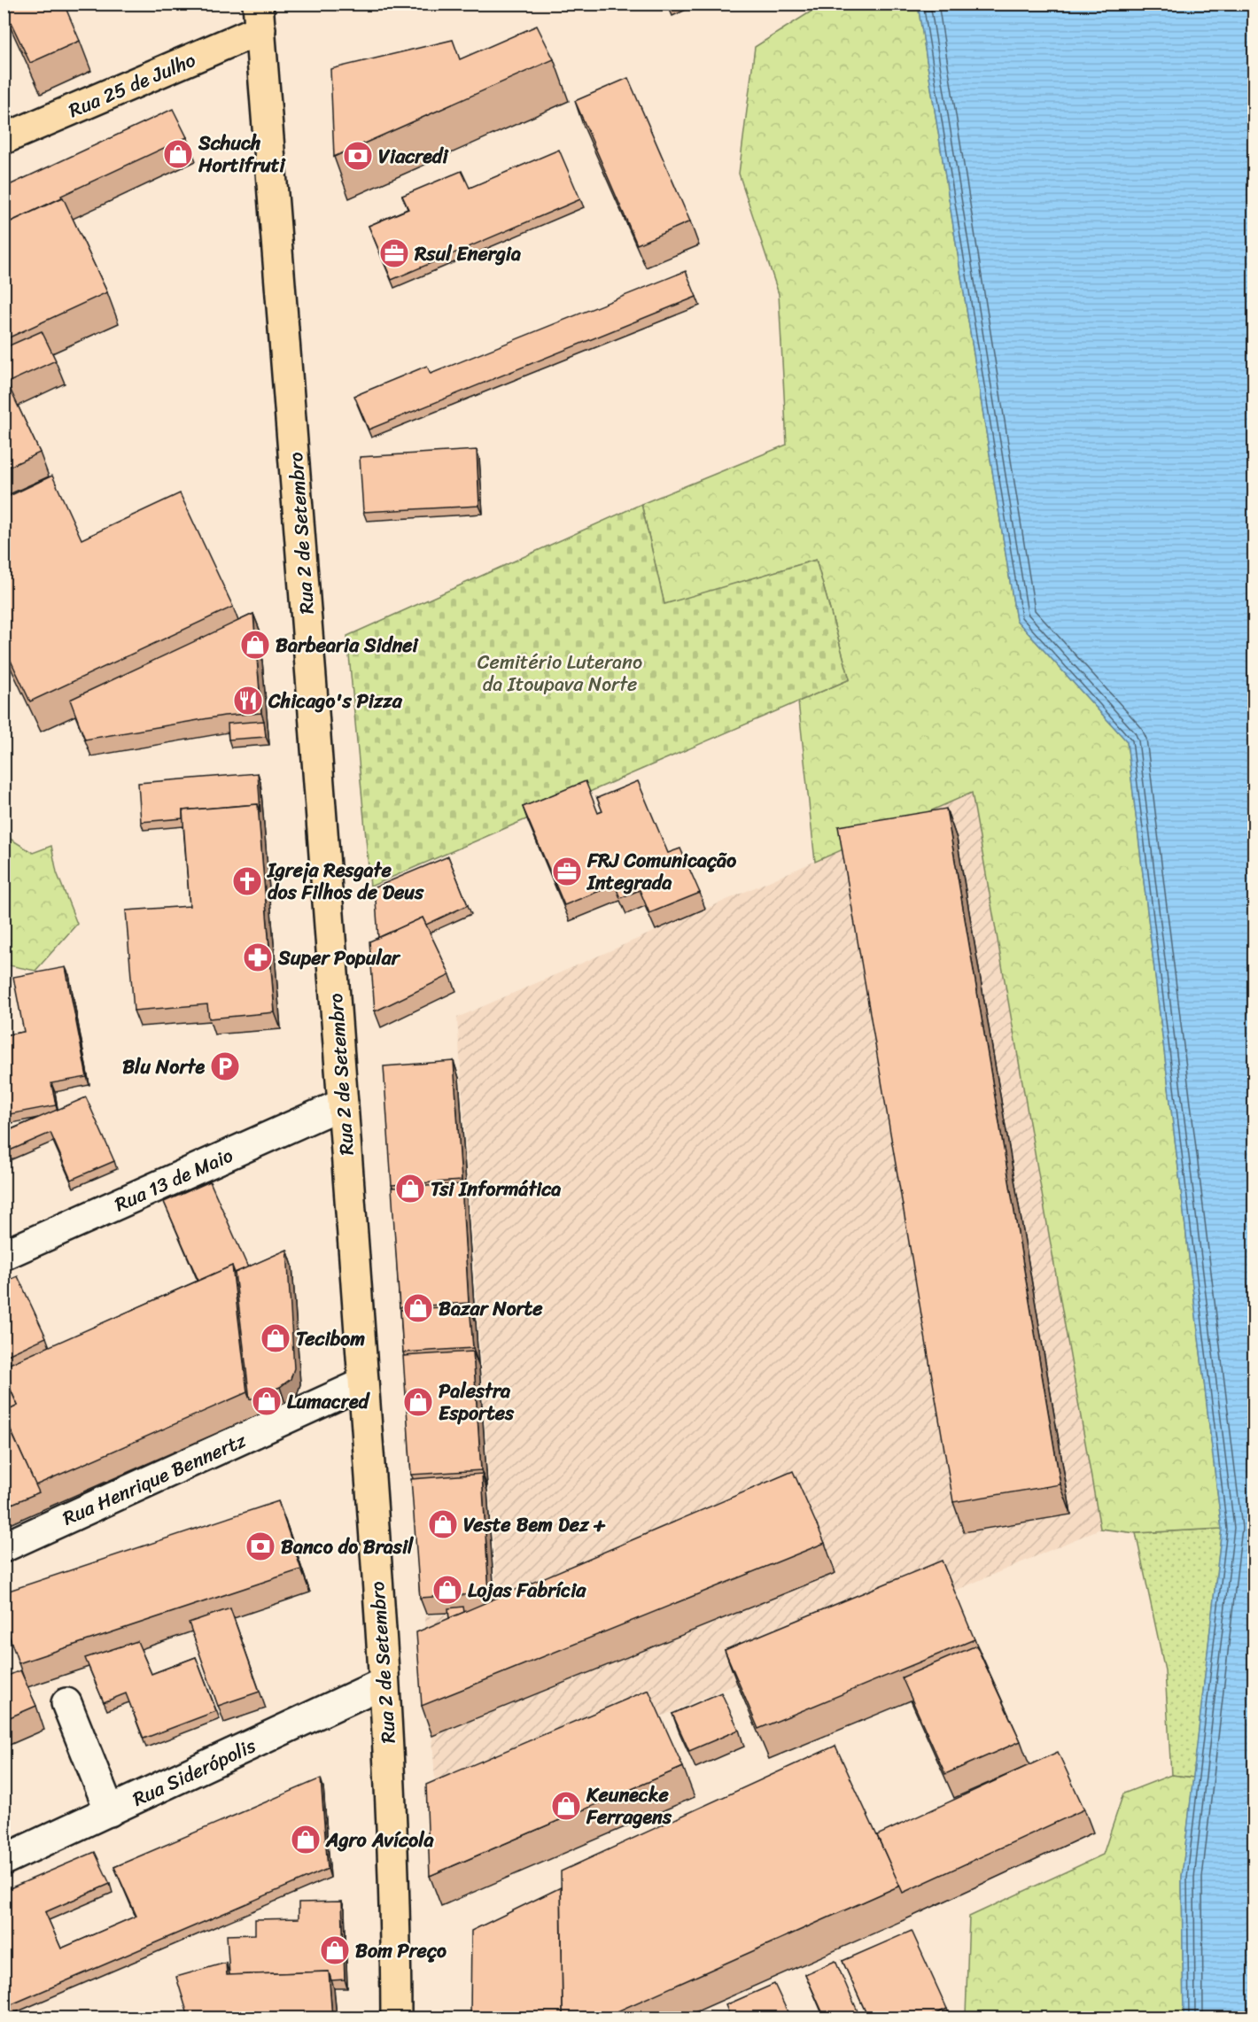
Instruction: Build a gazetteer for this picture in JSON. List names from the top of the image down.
{
  "streets": {
    "main road": ["Rua 25 de Julho", "Rua 2 de Setembro"],
    "street": ["Rua 13 de Maio", "Rua Henrique Bennertz", "Rua Siderópolis"]
  },
  "crossings": [
    ["Rua 25 de Julho", "Rua 2 de Setembro"],
    ["Rua 2 de Setembro", "Rua 13 de Maio"],
    ["Rua 2 de Setembro", "Rua Henrique Bennertz"],
    ["Rua 2 de Setembro", "Rua Siderópolis"]
  ],
  "parks": ["Cemitério Luterano da Itoupava Norte"],
  "places": {
    "shop": [
      "Schuch Hortifruti",
      "Barbearia Sidnei",
      "Tsi Informática",
      "Bazar Norte",
      "Tecibom",
      "Lumacred",
      "Palestra Esportes",
      "Veste Bem Dez +",
      "Lojas Fabrícia",
      "Keunecke Ferragens",
      "Agro Avícola",
      "Bom Preço"
    ],
    "bank": ["Viacredi", "Banco do Brasil"],
    "office": ["Rsul Energia", "FRJ Comunicação Integrada"],
    "restaurant": ["Chicago's Pizza"],
    "church": ["Igreja Resgate dos Filhos de Deus"],
    "pharmacy": ["Super Popular"],
    "parking": ["Blu Norte"]
  }
}
